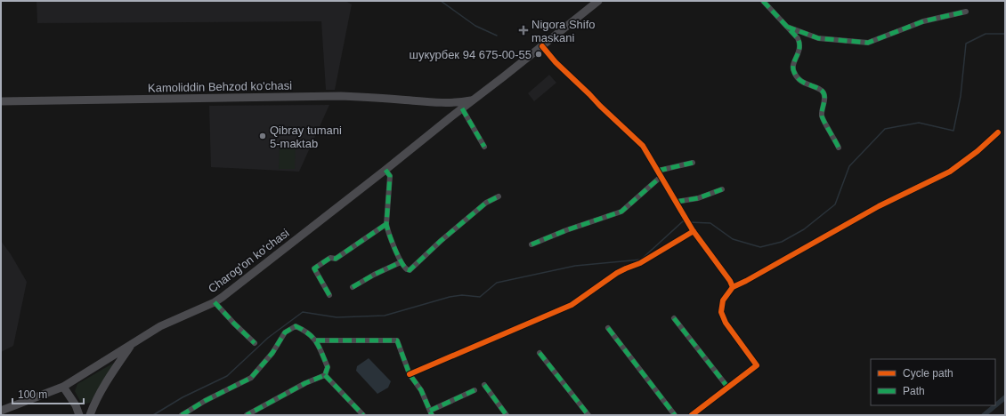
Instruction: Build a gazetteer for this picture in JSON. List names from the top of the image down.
{
  "streets": {
    "main road": ["Kamoliddin Behzod ko'chasi", "Charog'on ko'chasi"]
  },
  "crossings": [
    ["Kamoliddin Behzod ko'chasi", "Charog'on ko'chasi"]
  ],
  "places": {
    "health": ["Nigora Shifo maskani"],
    "other": ["шукурбек 94 675-00-55", "Qibray tumani 5-maktab"]
  },
  "legend": ["Cycle path", "Path"],
  "scale_bar": "100 m"
}
